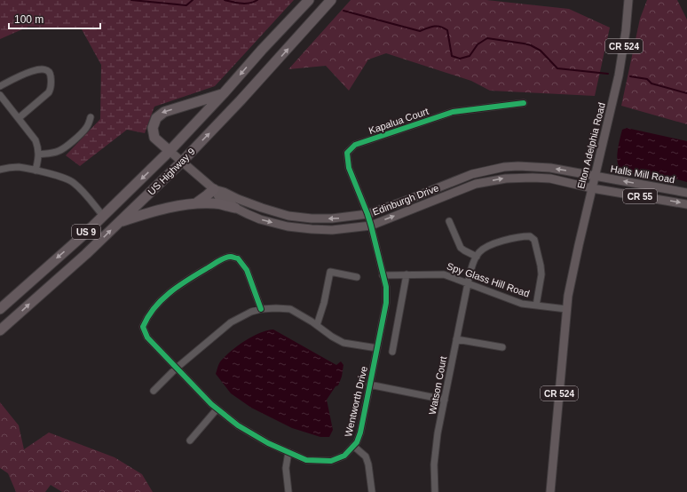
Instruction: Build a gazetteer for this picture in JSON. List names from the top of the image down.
{
  "streets": {
    "highway": ["US Highway 9", "US 9"],
    "main road": [
      "CR 524",
      "Elton Adelphia Road",
      "Halls Mill Road",
      "CR 55",
      "Edinburgh Drive"
    ],
    "street": [
      "Kapalua Court",
      "Spy Glass Hill Road",
      "Watson Court",
      "Wentworth Drive"
    ]
  },
  "crossings": [
    ["CR 524", "Elton Adelphia Road"],
    ["CR 524", "Spy Glass Hill Road"],
    ["Kapalua Court", "Edinburgh Drive"],
    ["Kapalua Court", "Wentworth Drive"],
    ["Elton Adelphia Road", "Halls Mill Road"],
    ["Elton Adelphia Road", "CR 55"],
    ["Elton Adelphia Road", "Edinburgh Drive"],
    ["Elton Adelphia Road", "Spy Glass Hill Road"],
    ["US Highway 9", "Edinburgh Drive"],
    ["Halls Mill Road", "Edinburgh Drive"],
    ["CR 55", "Edinburgh Drive"],
    ["Edinburgh Drive", "Wentworth Drive"],
    ["Spy Glass Hill Road", "Watson Court"],
    ["Spy Glass Hill Road", "Wentworth Drive"]
  ],
  "scale_bar": "100 m"
}
